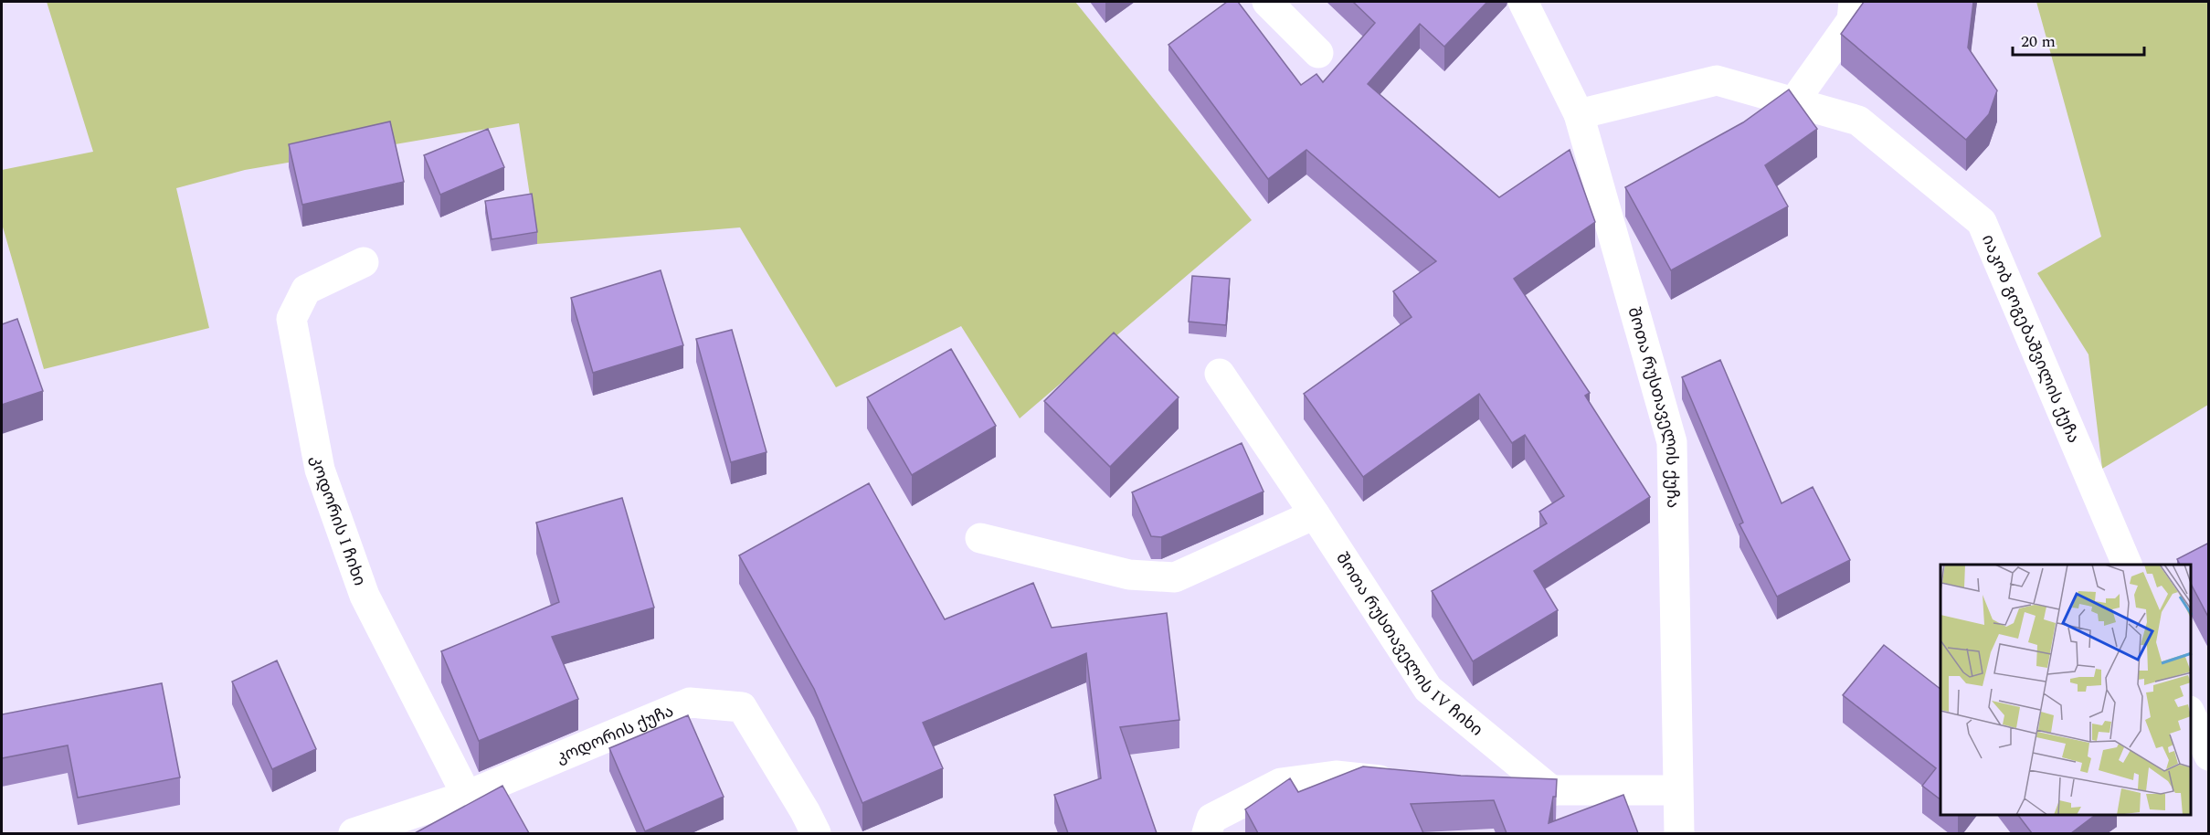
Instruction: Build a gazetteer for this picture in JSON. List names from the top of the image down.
{
  "streets": {
    "street": [
      "იაკობ გოგებაშვილის ქუჩა",
      "შოთა რუსთაველის ქუჩა",
      "კოდორის I ჩიხი",
      "შოთა რუსთაველის IV ჩიხი",
      "კოდორის ქუჩა"
    ]
  },
  "crossings": [
    ["იაკობ გოგებაშვილის ქუჩა", "შოთა რუსთაველის ქუჩა"],
    ["კოდორის I ჩიხი", "კოდორის ქუჩა"]
  ],
  "scale_bar": "20 m"
}
